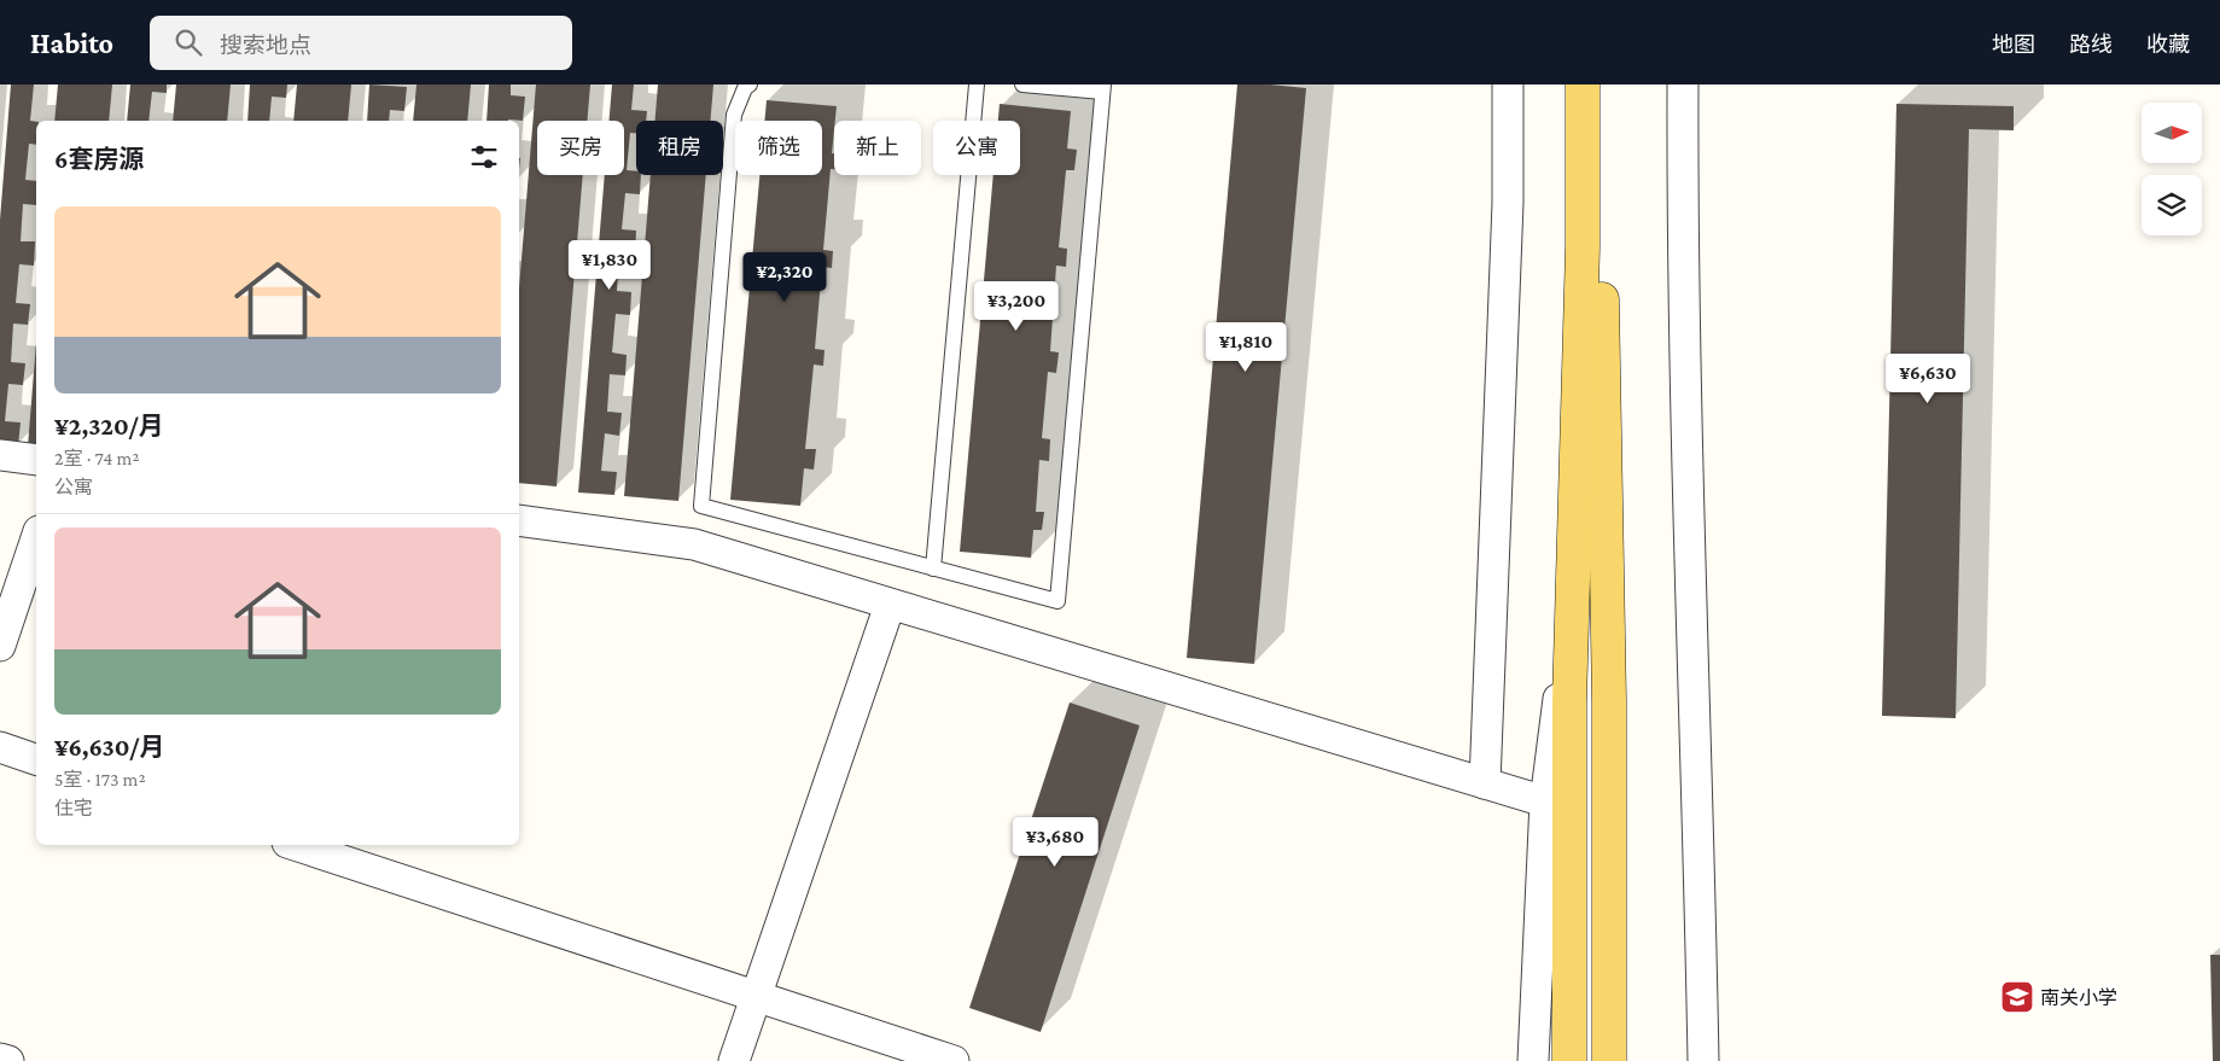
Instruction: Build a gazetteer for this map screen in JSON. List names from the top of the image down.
{
  "places": {
    "school or university": ["南关小学"]
  },
  "north": "right",
  "page": {
    "header": "Habito",
    "search": "搜索地点",
    "nav": ["地图", "路线", "收藏"],
    "chip": [
      "买房",
      "租房",
      "筛选",
      "新上",
      "公寓"
    ],
    "heading": "6套房源",
    "list": [
      {
        "name": "¥2,320/月",
        "note": "2室 · 74 m² · 公寓"
      },
      {
        "name": "¥6,630/月",
        "note": "5室 · 173 m² · 住宅"
      }
    ],
    "price": [
      "¥1,830",
      "¥2,320",
      "¥3,200",
      "¥1,810",
      "¥6,630",
      "¥3,680"
    ]
  }
}
